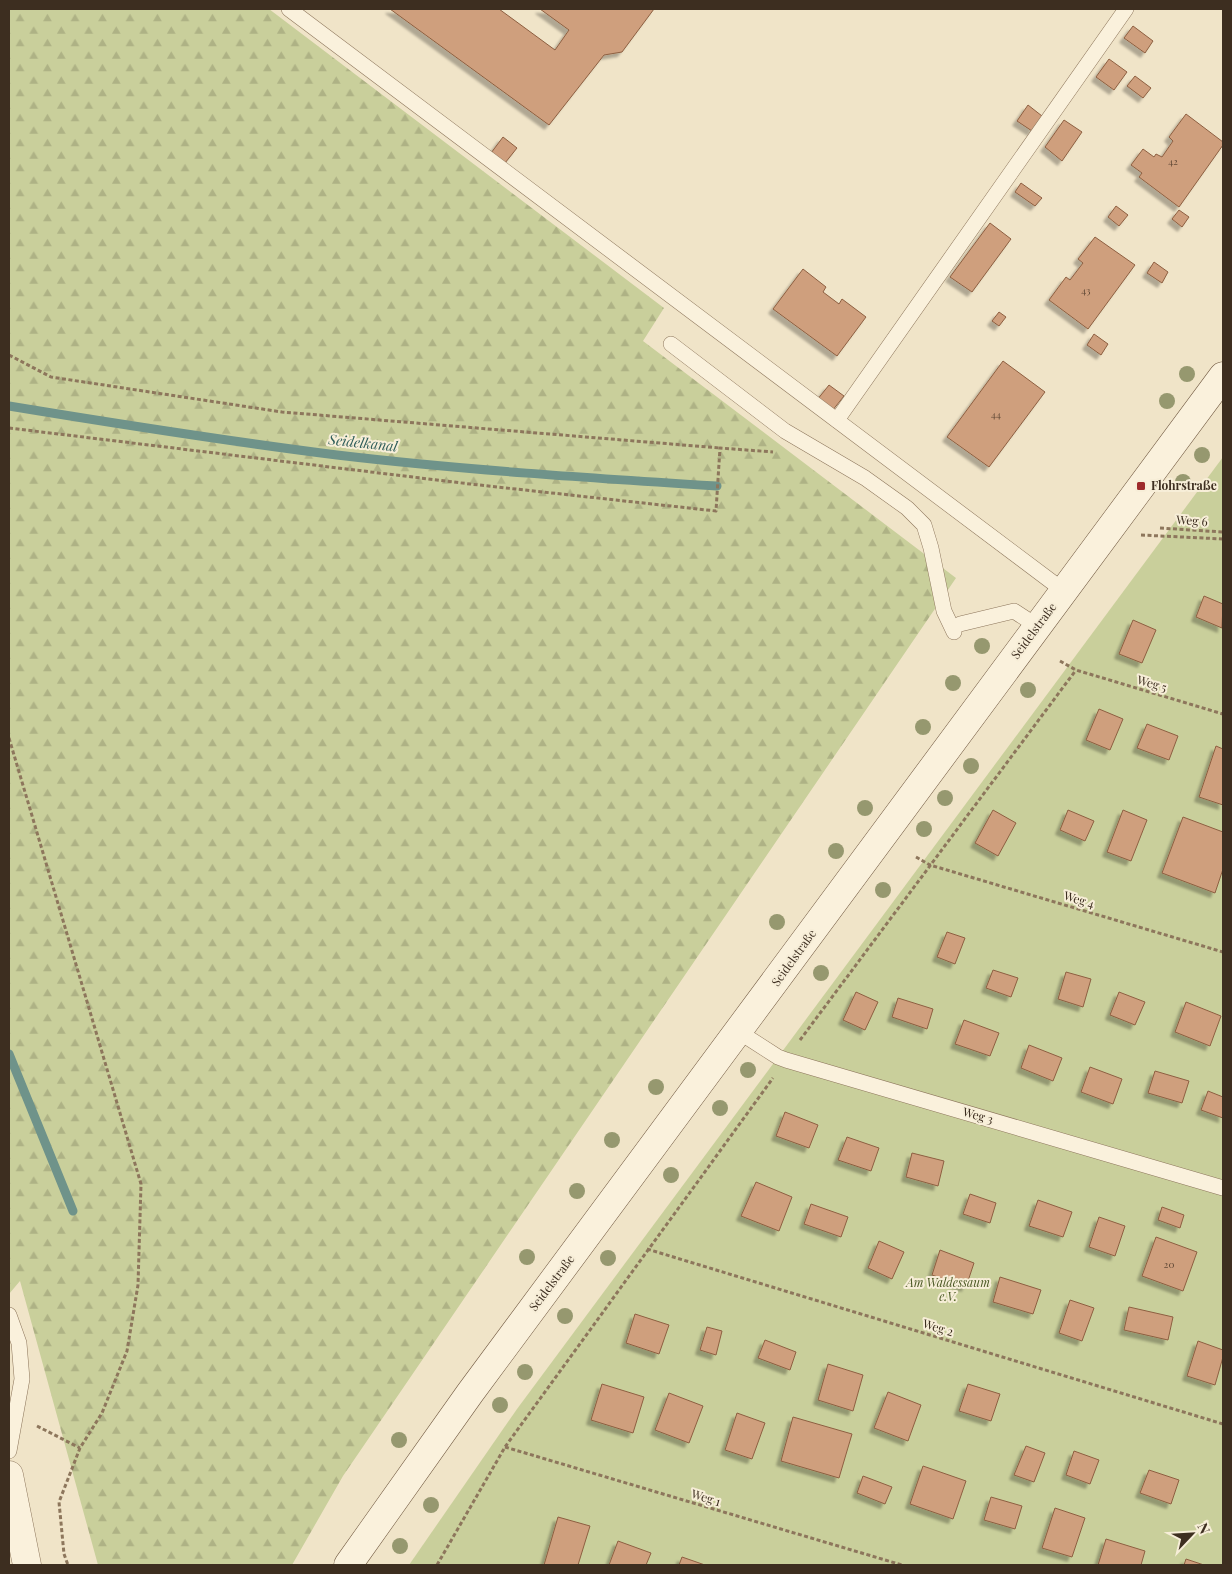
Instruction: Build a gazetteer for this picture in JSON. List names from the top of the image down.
{
  "streets": {
    "main road": ["Seidelstraße"],
    "lane": ["Weg 3"],
    "path": [
      "Weg 6",
      "Weg 5",
      "Weg 4",
      "Weg 2",
      "Weg 1"
    ]
  },
  "crossings": [
    ["Seidelstraße", "Weg 3"]
  ],
  "water": ["Seidelkanal"],
  "parks": ["Am Waldessaum e.V."],
  "places": {
    "transit": ["Flohrstraße"]
  },
  "house_numbers": [
    "42",
    "43",
    "44",
    "20"
  ],
  "north": "top right"
}
